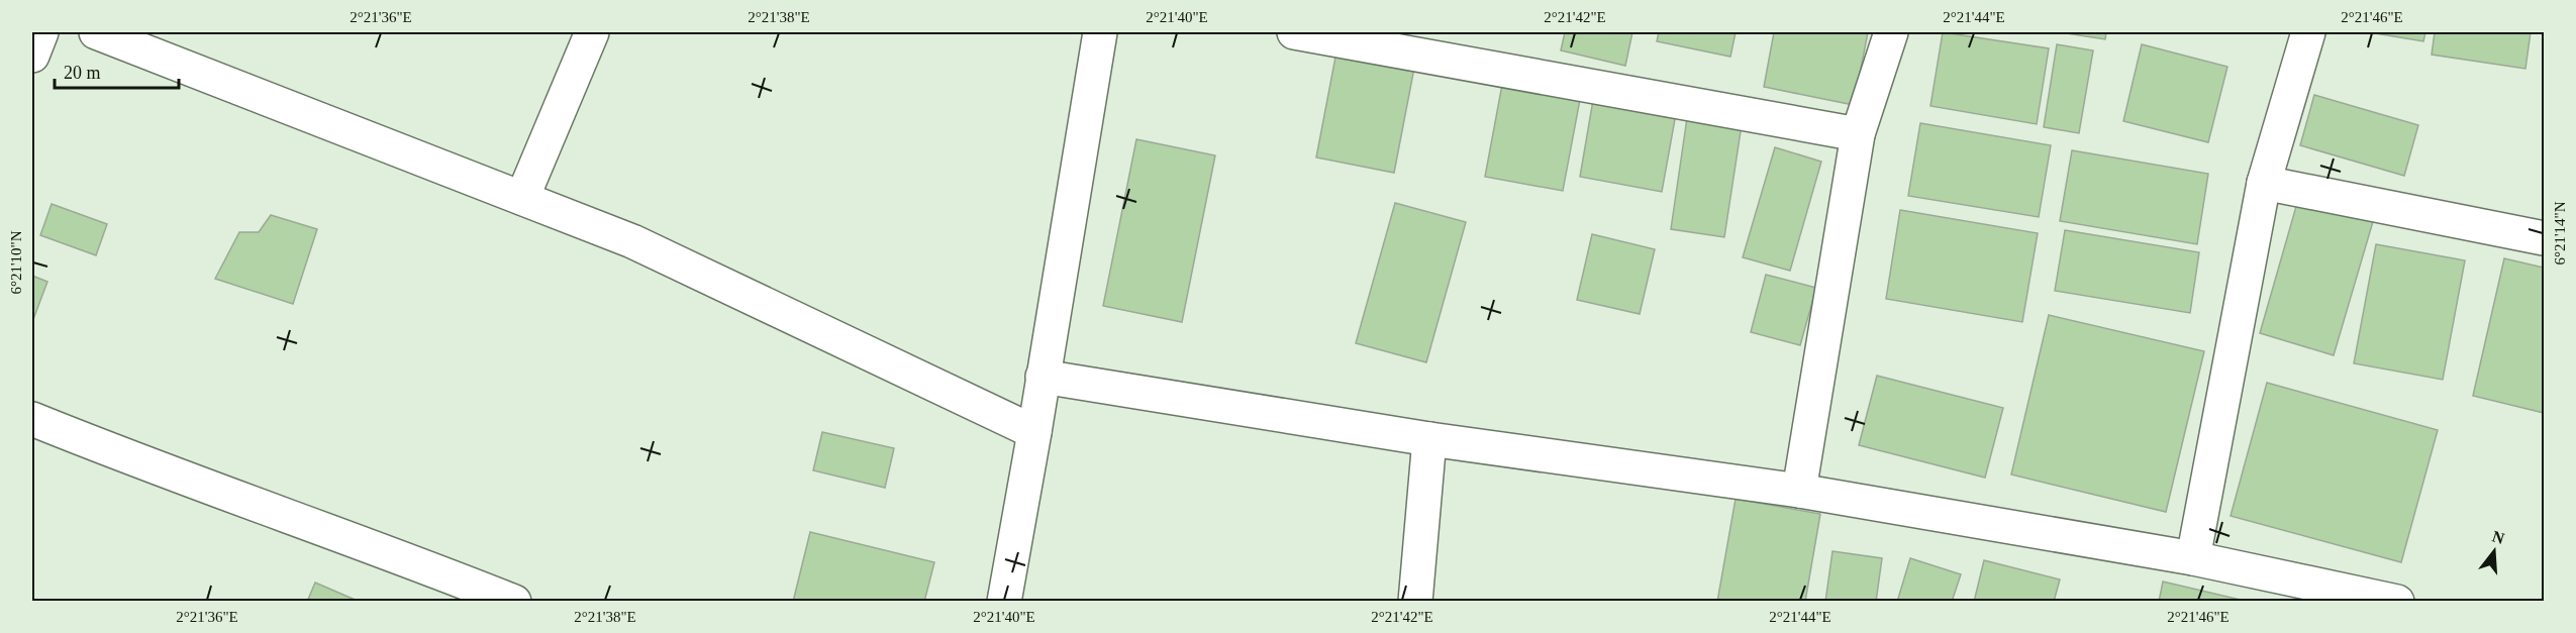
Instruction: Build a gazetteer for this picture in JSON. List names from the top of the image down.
{
  "scale_bar": "20 m",
  "north": "top",
  "coordinates": [
    "2°21'36\"E",
    "2°21'38\"E",
    "2°21'40\"E",
    "2°21'42\"E",
    "2°21'44\"E",
    "2°21'46\"E",
    "6°21'14\"N",
    "6°21'10\"N"
  ]
}
